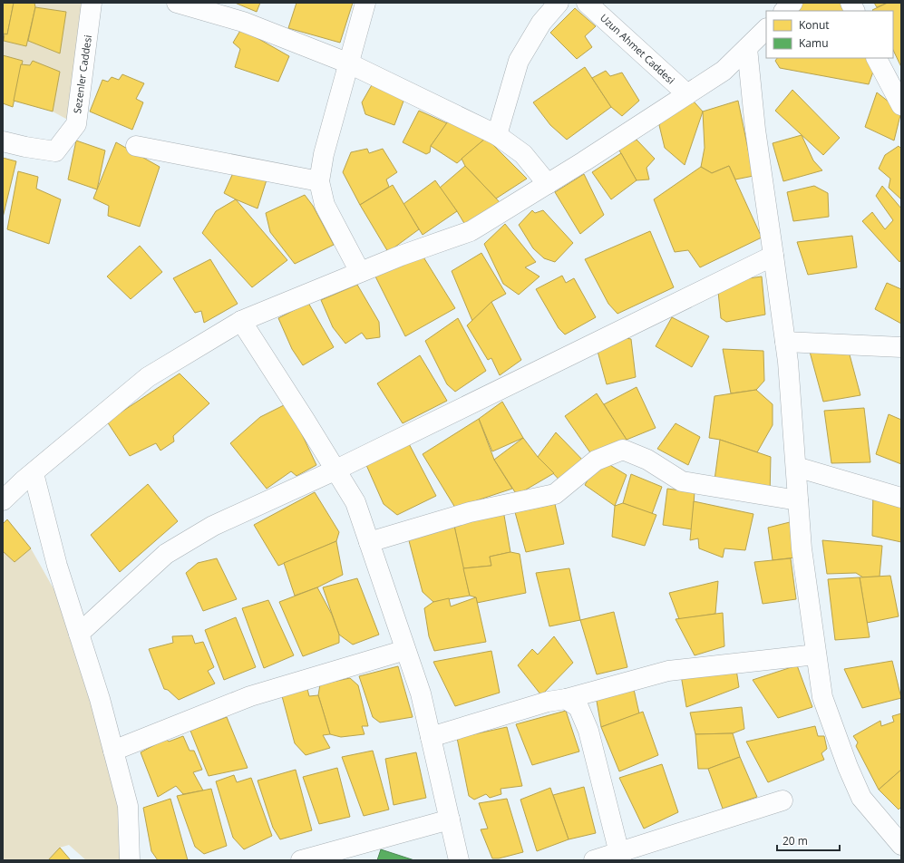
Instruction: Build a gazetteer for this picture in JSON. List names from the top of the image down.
{
  "streets": {
    "street": ["Uzun Ahmet Caddesi", "Sezenler Caddesi"]
  },
  "legend": ["Konut", "Kamu"],
  "scale_bar": "20 m"
}
